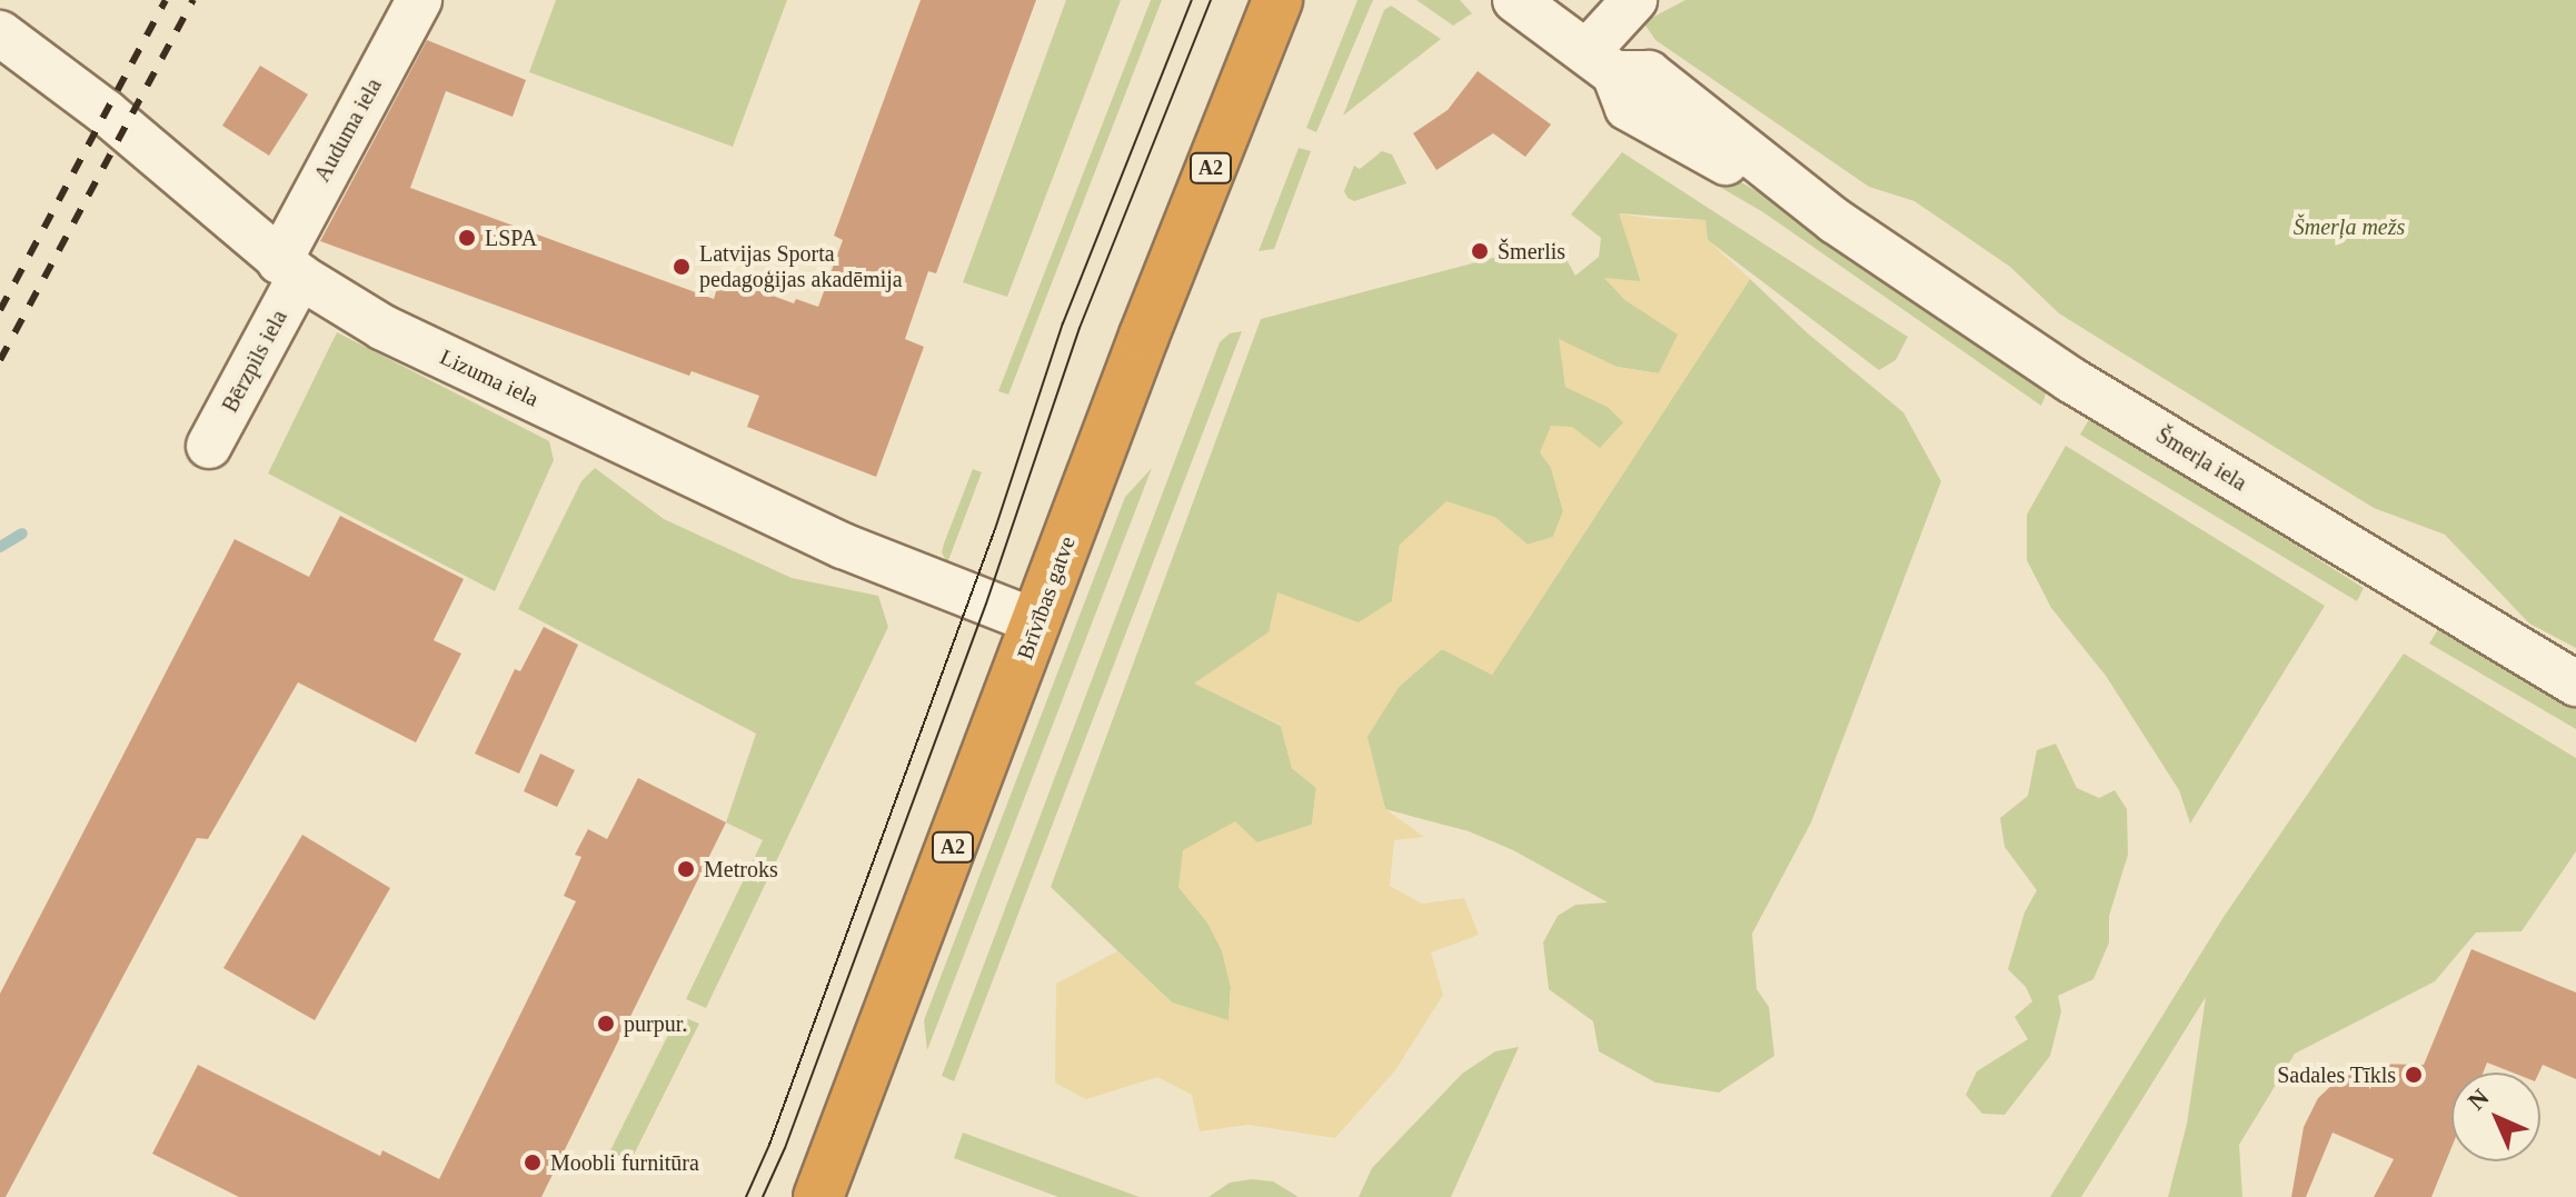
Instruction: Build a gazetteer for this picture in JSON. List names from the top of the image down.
{
  "streets": {
    "highway": ["A2", "Brīvības gatve"],
    "street": [
      "Auduma iela",
      "Bērzpils iela",
      "Lizuma iela",
      "Šmerļa iela"
    ]
  },
  "crossings": [
    ["Auduma iela", "Bērzpils iela"],
    ["Auduma iela", "Lizuma iela"],
    ["Bērzpils iela", "Lizuma iela"],
    ["Lizuma iela", "Brīvības gatve"]
  ],
  "parks": ["Šmerļa mežs"],
  "places": [
    "LSPA",
    "Šmerlis",
    "Latvijas Sporta pedagoģijas akadēmija",
    "Metroks",
    "purpur.",
    "Sadales Tīkls",
    "Moobli furnitūra"
  ],
  "north": "top left"
}
